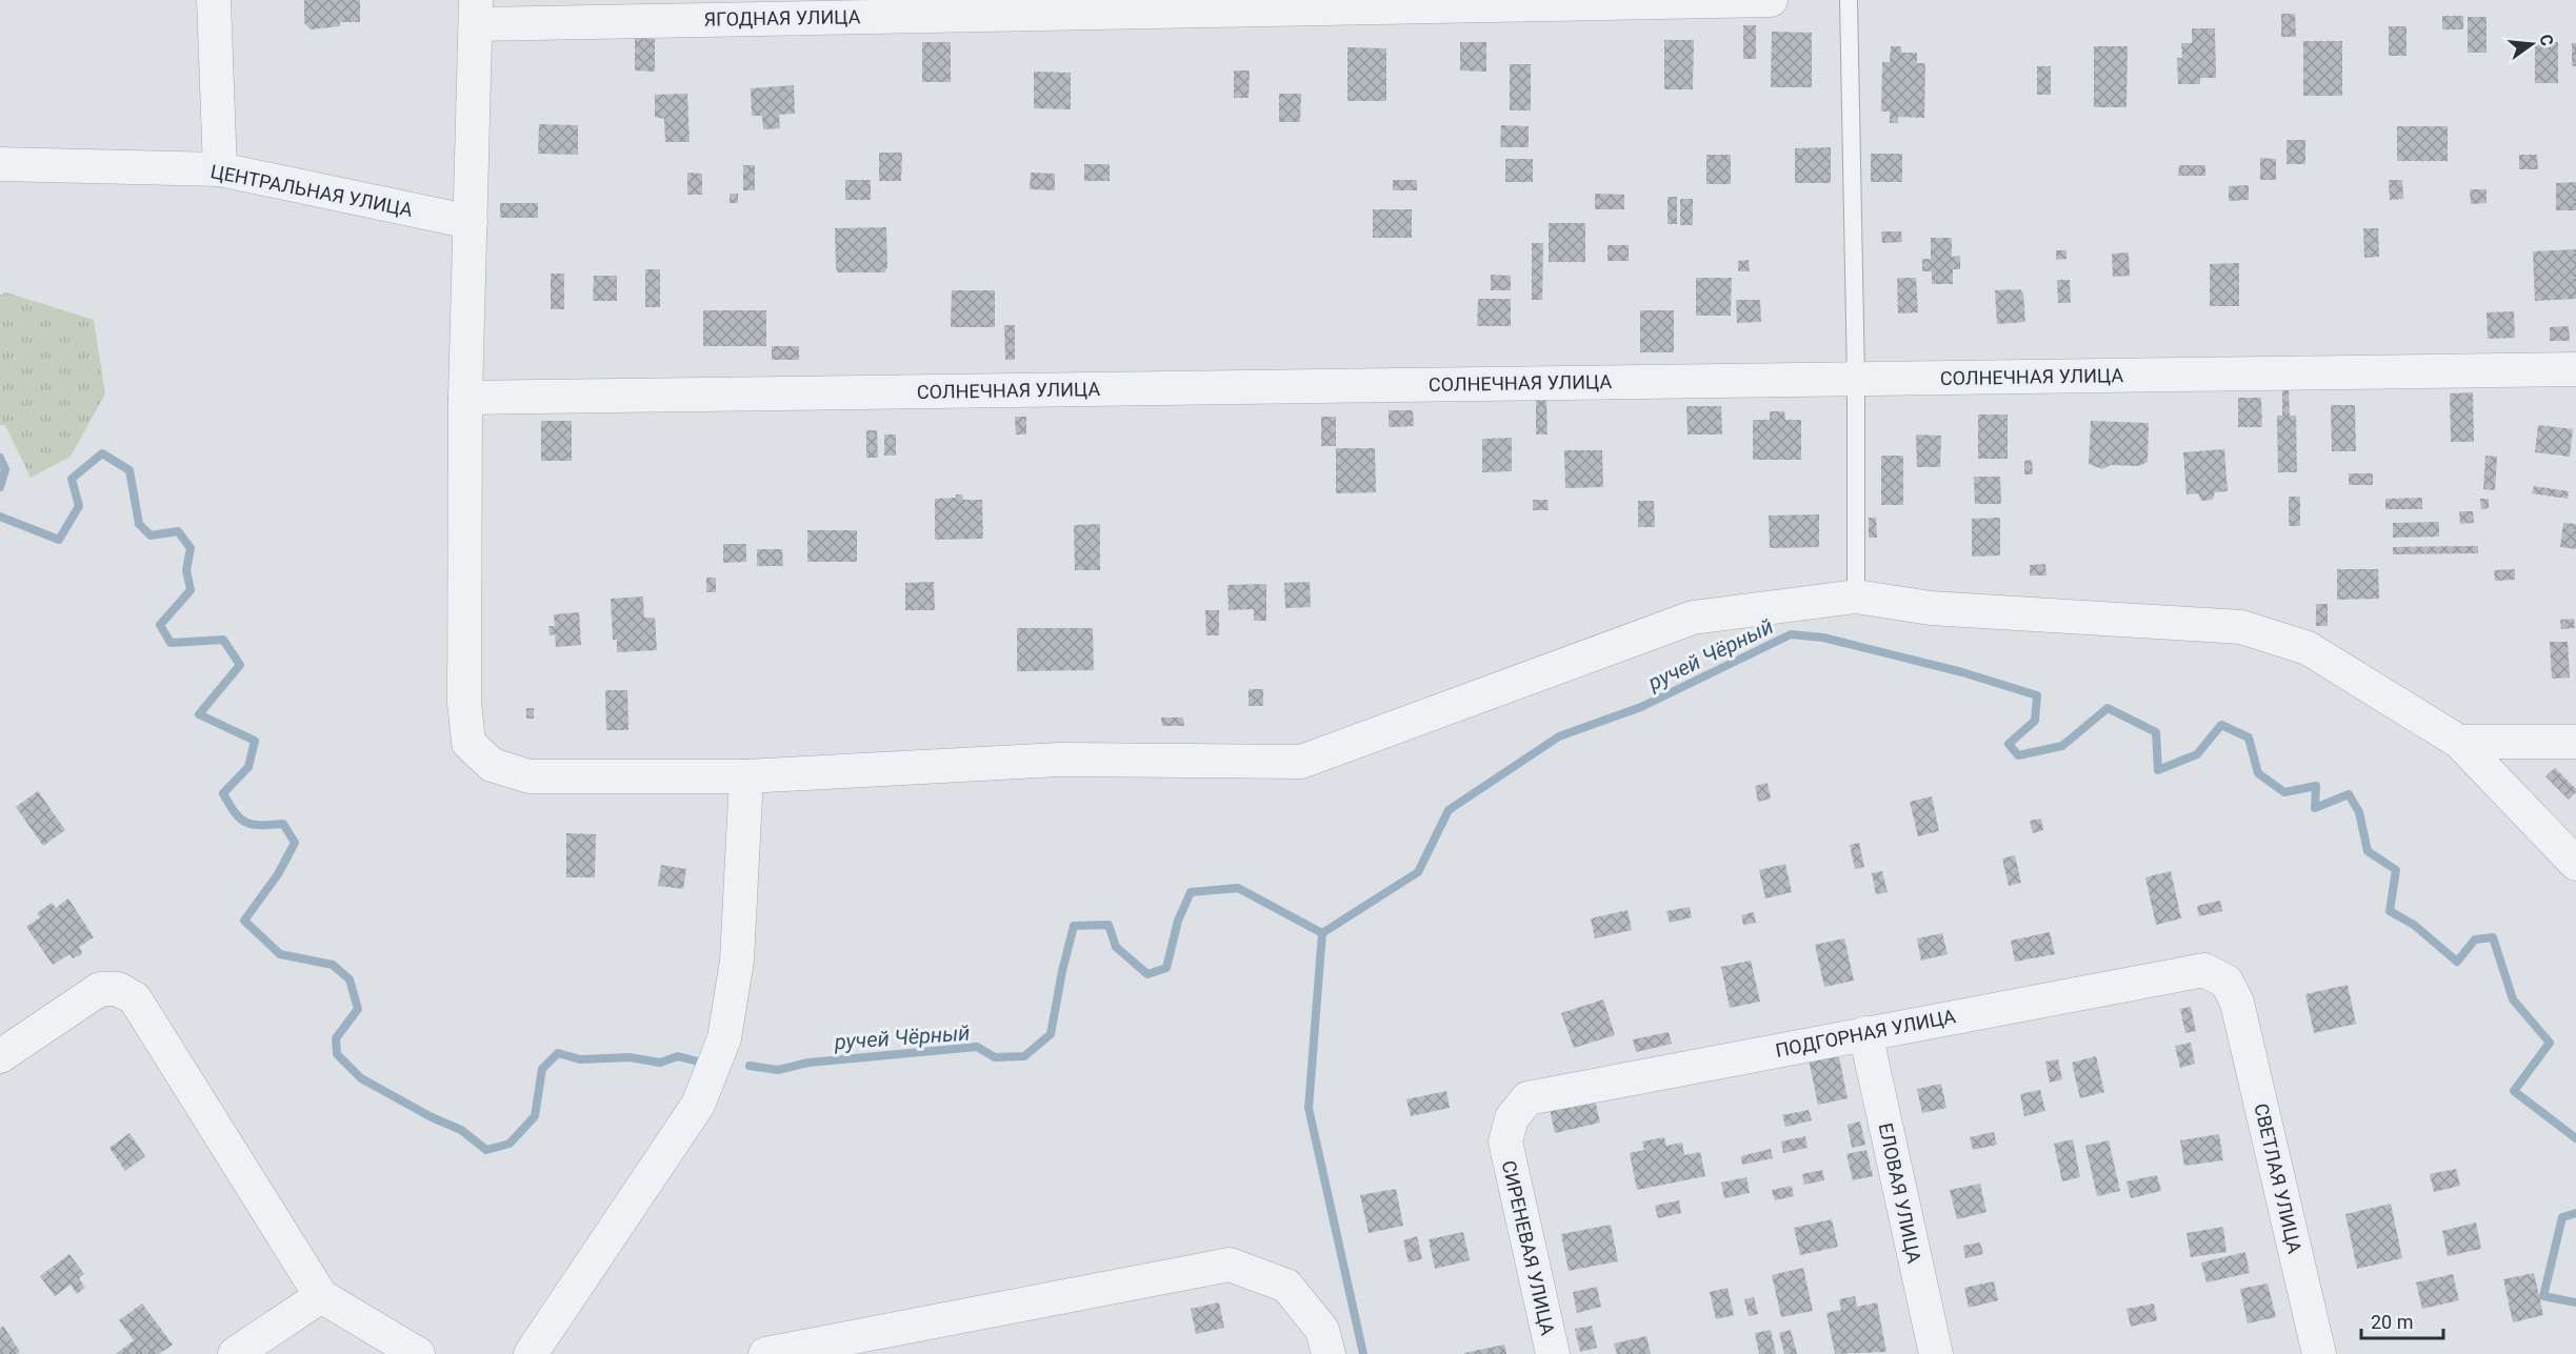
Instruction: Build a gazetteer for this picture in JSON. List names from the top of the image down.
{
  "streets": {
    "street": [
      "ЯГОДНАЯ УЛИЦА",
      "ЦЕНТРАЛЬНАЯ УЛИЦА",
      "СОЛНЕЧНАЯ УЛИЦА",
      "ПОДГОРНАЯ УЛИЦА",
      "СВЕТЛАЯ УЛИЦА",
      "ЕЛОВАЯ УЛИЦА",
      "СИРЕНЕВАЯ УЛИЦА"
    ]
  },
  "crossings": [
    ["ПОДГОРНАЯ УЛИЦА", "СВЕТЛАЯ УЛИЦА"],
    ["ПОДГОРНАЯ УЛИЦА", "ЕЛОВАЯ УЛИЦА"],
    ["ПОДГОРНАЯ УЛИЦА", "СИРЕНЕВАЯ УЛИЦА"]
  ],
  "water": ["ручей Чёрный"],
  "scale_bar": "20 m",
  "north": "right"
}
